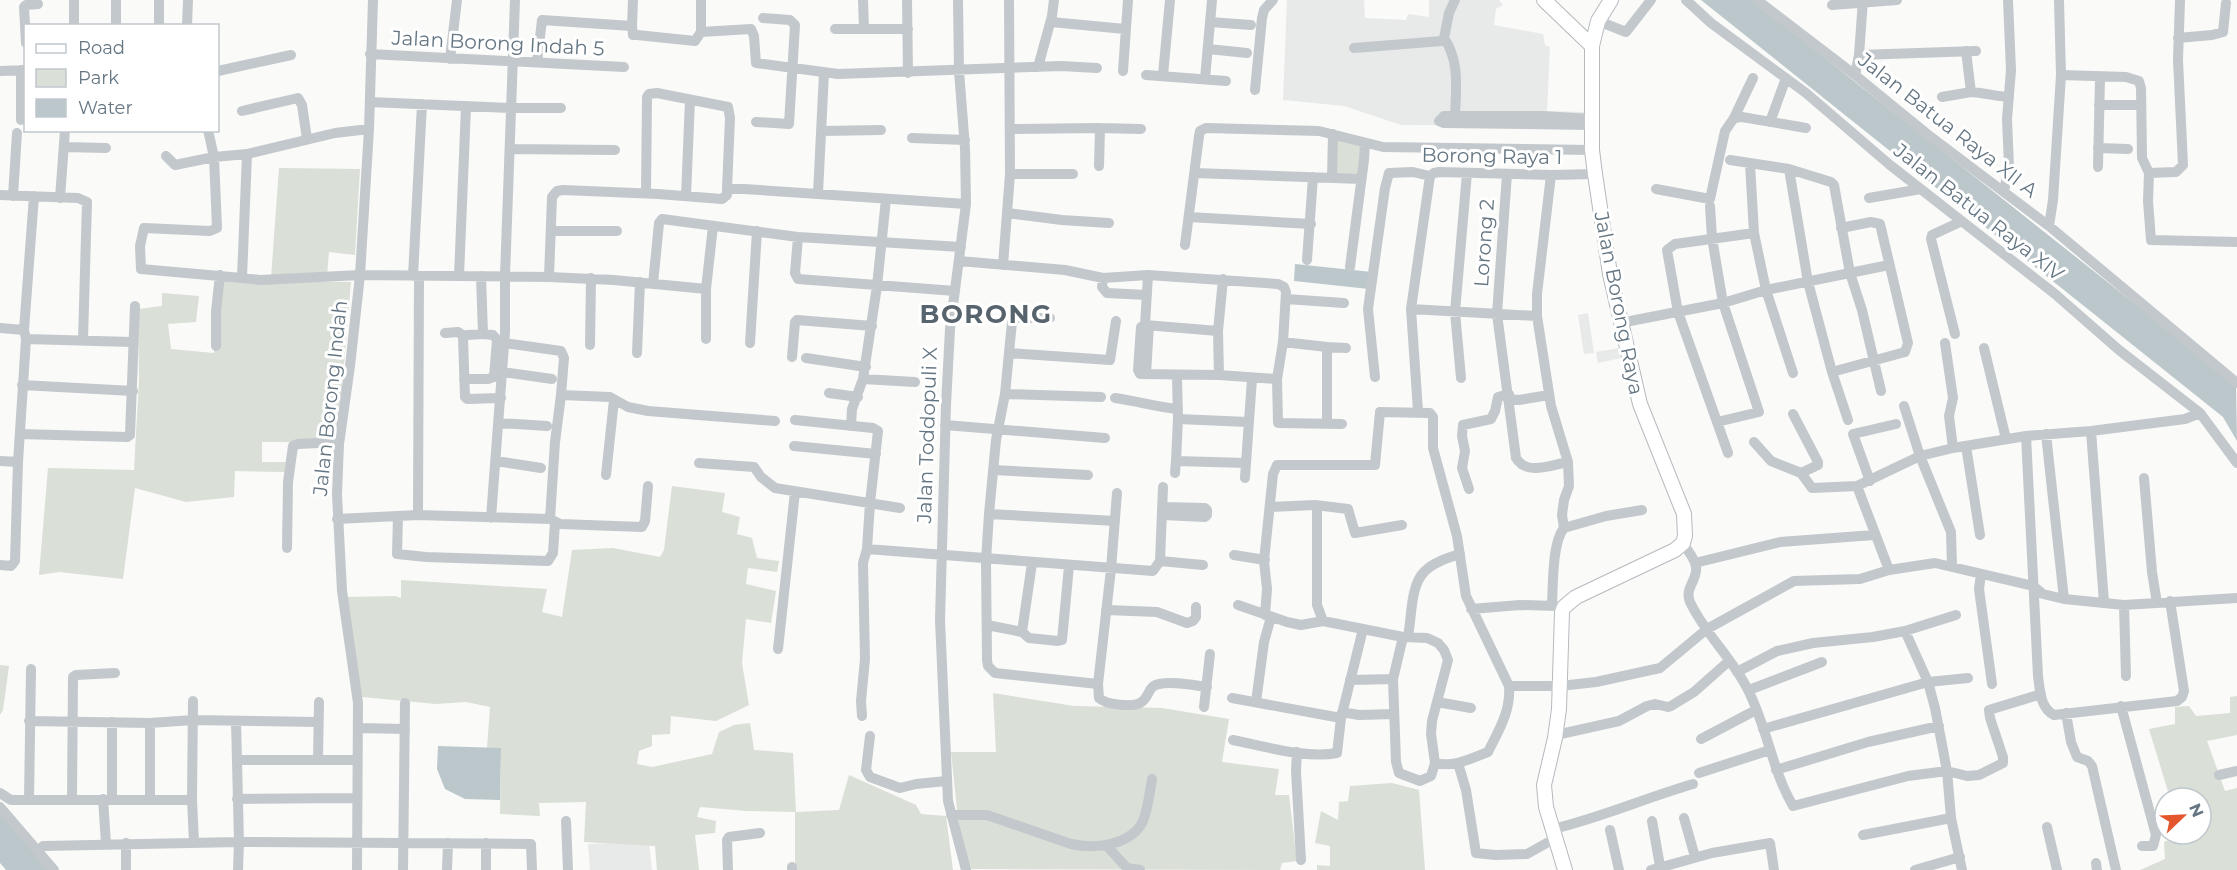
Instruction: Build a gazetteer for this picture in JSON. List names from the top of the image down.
{
  "streets": {
    "main road": ["Jalan Borong Raya"],
    "street": [
      "Jalan Borong Indah 5",
      "Jalan Batua Raya XII A",
      "Borong Raya 1",
      "Jalan Batua Raya XIV",
      "Lorong 2",
      "Jalan Borong Indah",
      "Jalan Toddopuli X"
    ]
  },
  "crossings": [
    ["Jalan Borong Indah 5", "Jalan Borong Indah"],
    ["Borong Raya 1", "Lorong 2"],
    ["Borong Raya 1", "Jalan Borong Raya"]
  ],
  "districts": ["BORONG"],
  "legend": ["Road", "Park", "Water"],
  "north": "top right"
}
